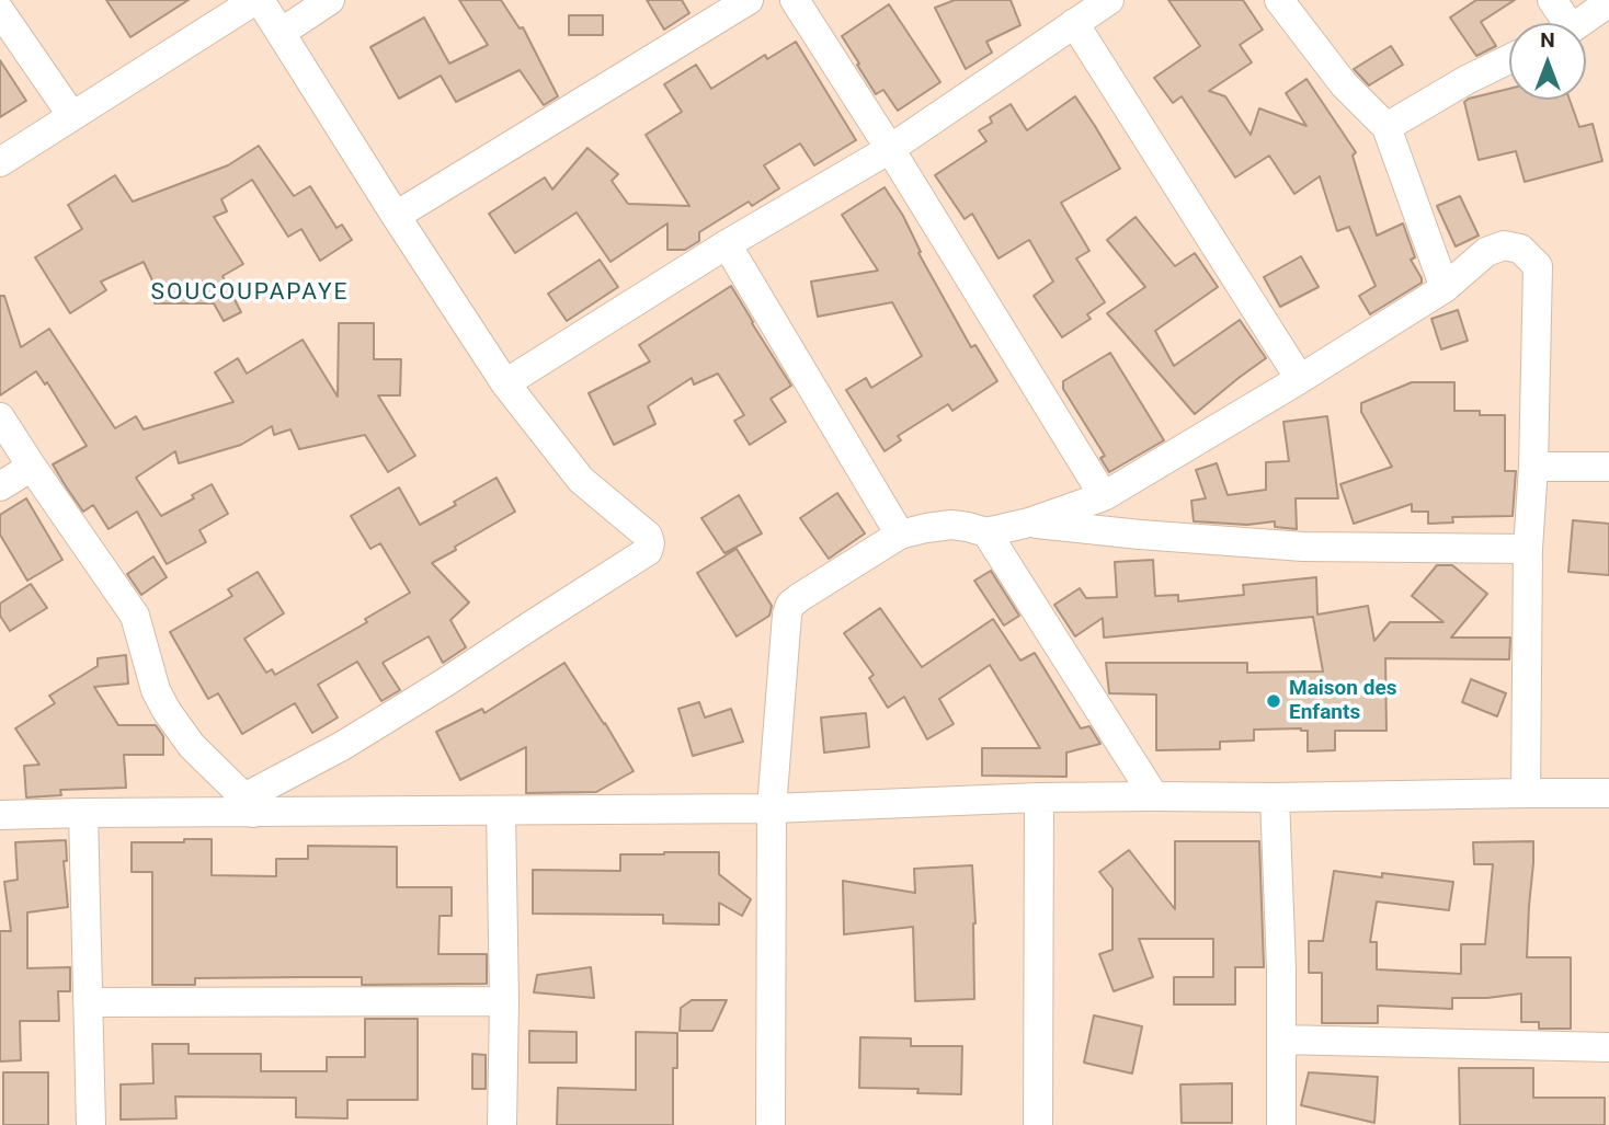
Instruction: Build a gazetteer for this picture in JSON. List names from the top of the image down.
{
  "districts": ["SOUCOUPAPAYE"],
  "places": ["Maison des Enfants"],
  "north": "top"
}
